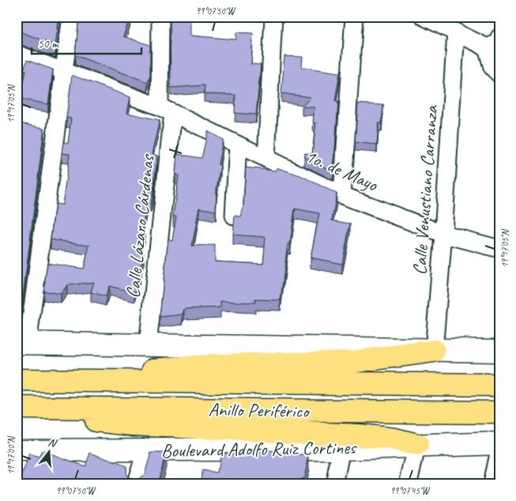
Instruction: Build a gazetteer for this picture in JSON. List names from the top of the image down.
{
  "streets": {
    "highway": ["Anillo Periférico"],
    "main road": ["Boulevard Adolfo Ruiz Cortines"],
    "street": ["1o. de Mayo", "Calle Venustiano Carranza", "Calle Lázaro Cárdenas"]
  },
  "crossings": [
    ["1o. de Mayo", "Calle Venustiano Carranza"],
    ["1o. de Mayo", "Calle Lázaro Cárdenas"]
  ],
  "scale_bar": "50 m",
  "north": "top",
  "coordinates": [
    "99°07'50\"W",
    "19°17'05\"N",
    "19°17'00\"N",
    "99°07'45\"W"
  ]
}
